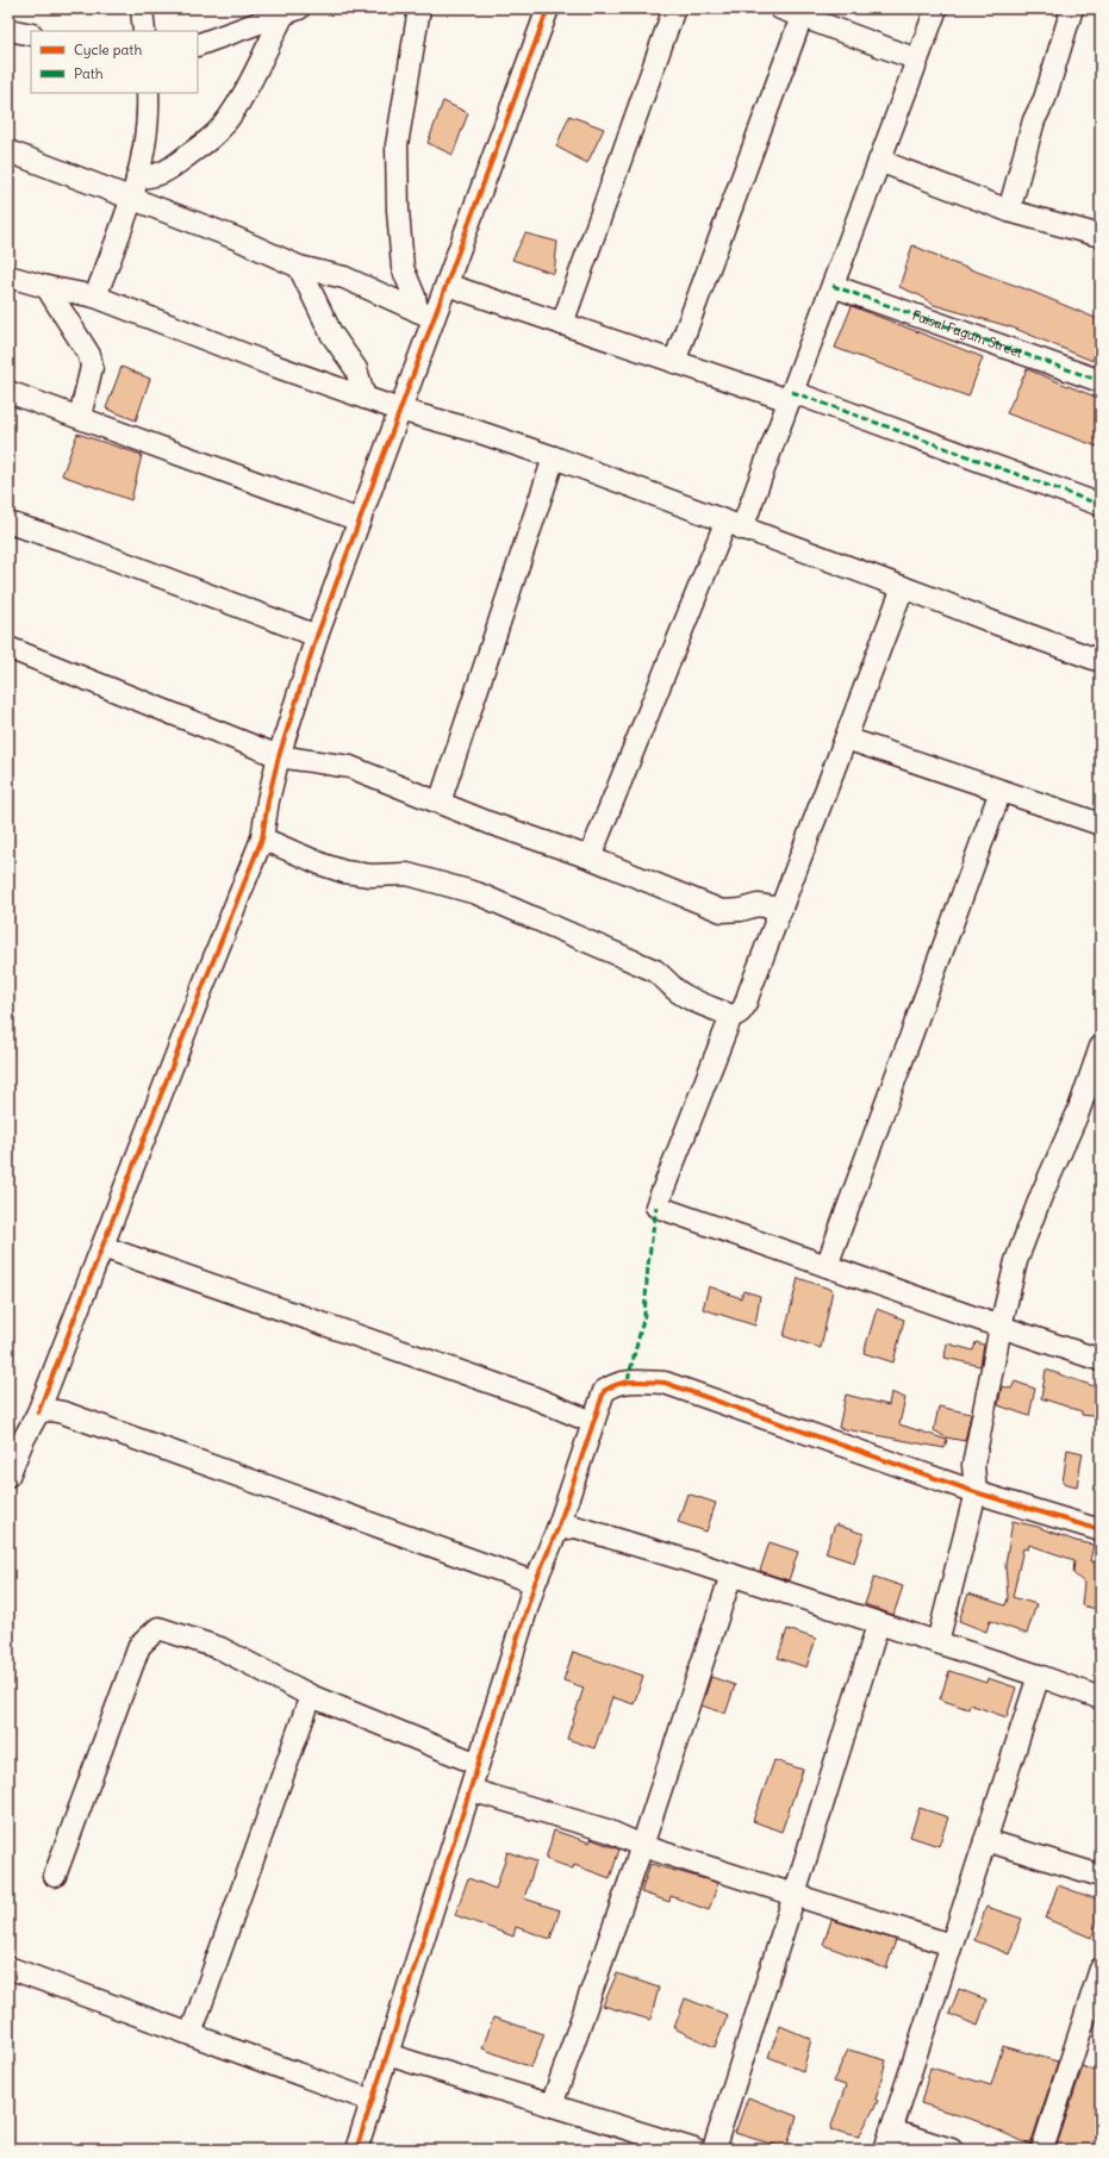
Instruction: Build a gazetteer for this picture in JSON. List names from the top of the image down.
{
  "streets": {
    "street": ["Faisal Fagam Street"]
  },
  "legend": ["Cycle path", "Path"]
}
